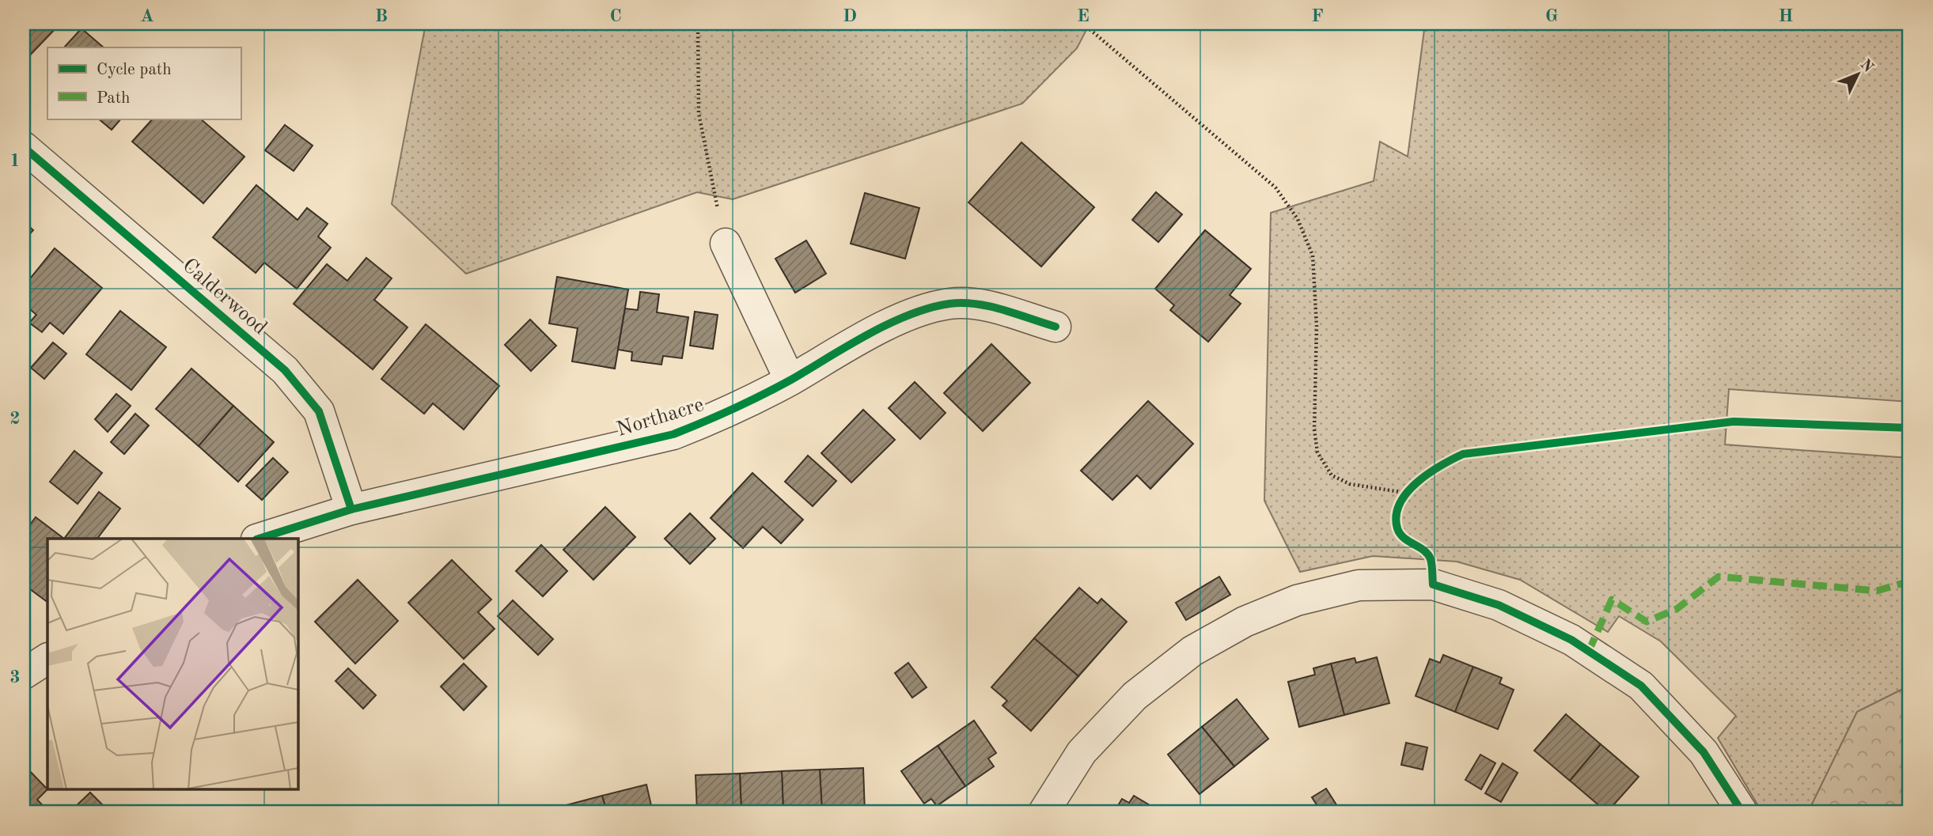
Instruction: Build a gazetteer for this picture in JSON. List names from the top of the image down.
{
  "streets": {
    "street": ["Calderwood", "Northacre"]
  },
  "crossings": [
    ["Calderwood", "Northacre"]
  ],
  "legend": ["Cycle path", "Path"],
  "north": "top right",
  "grid": {
    "columns": [
      "A",
      "B",
      "C",
      "D",
      "E",
      "F",
      "G",
      "H"
    ],
    "rows": ["1", "2", "3"]
  }
}
